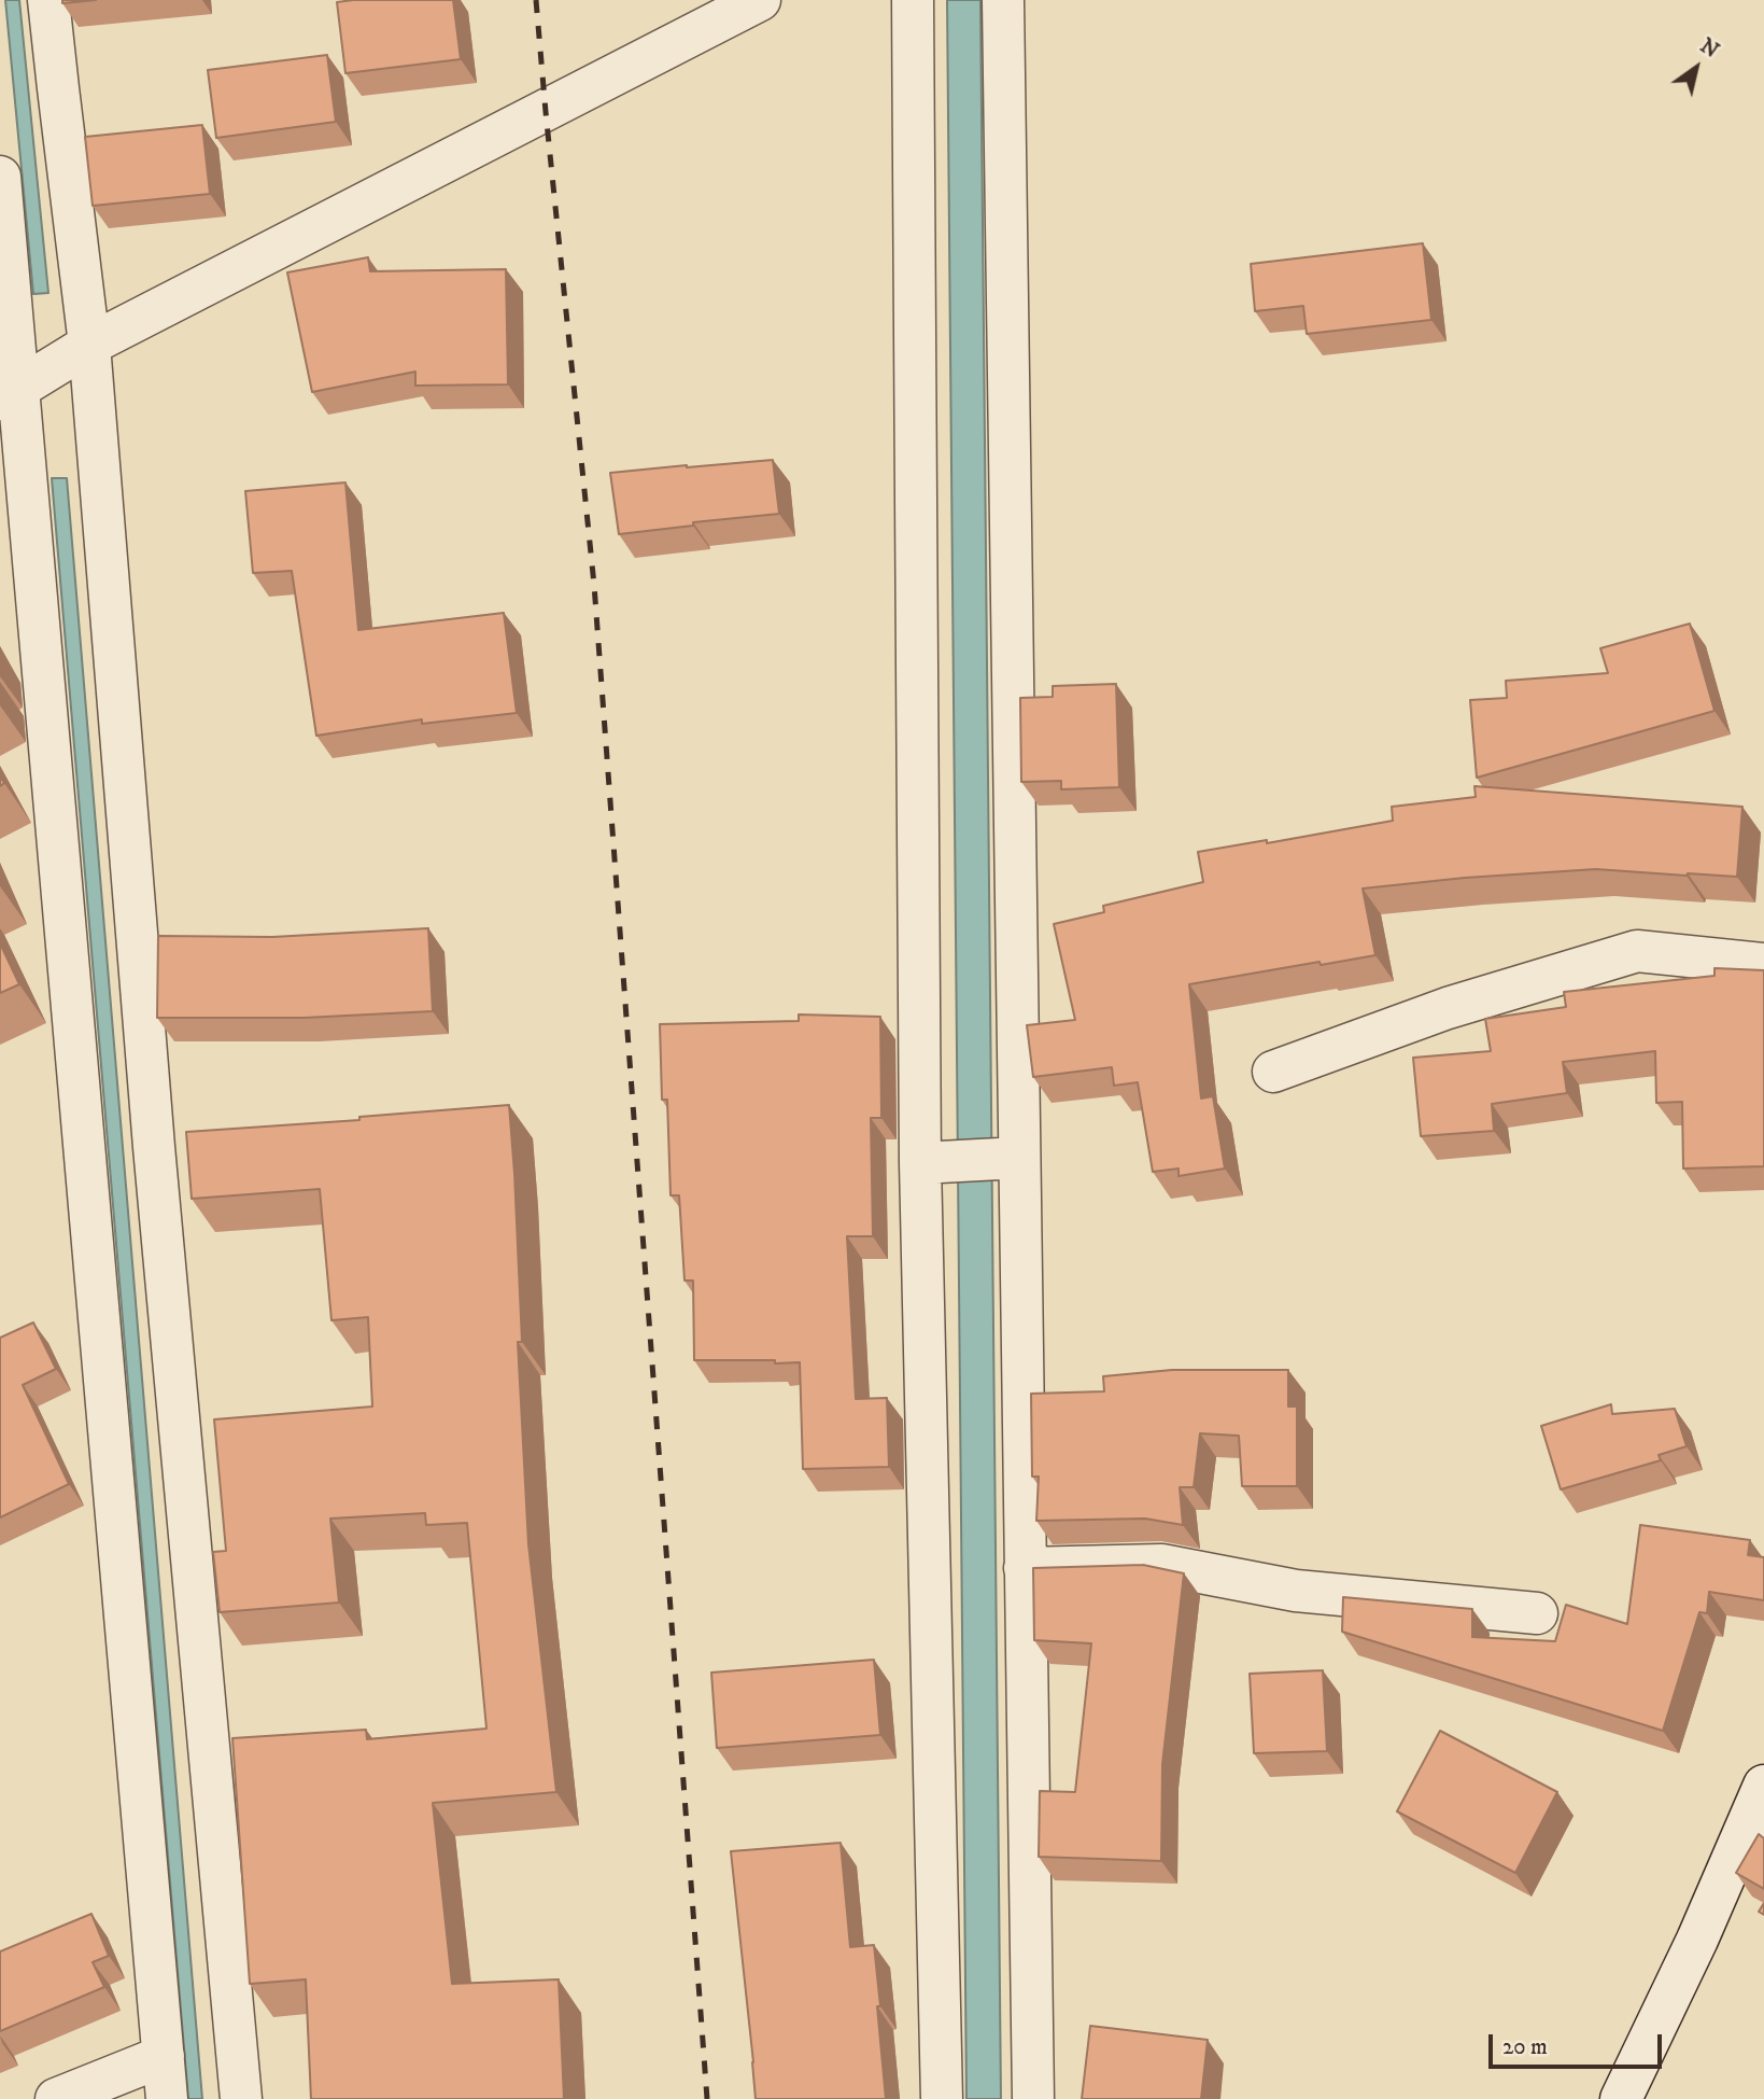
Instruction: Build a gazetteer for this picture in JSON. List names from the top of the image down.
{
  "scale_bar": "20 m",
  "north": "top right"
}
